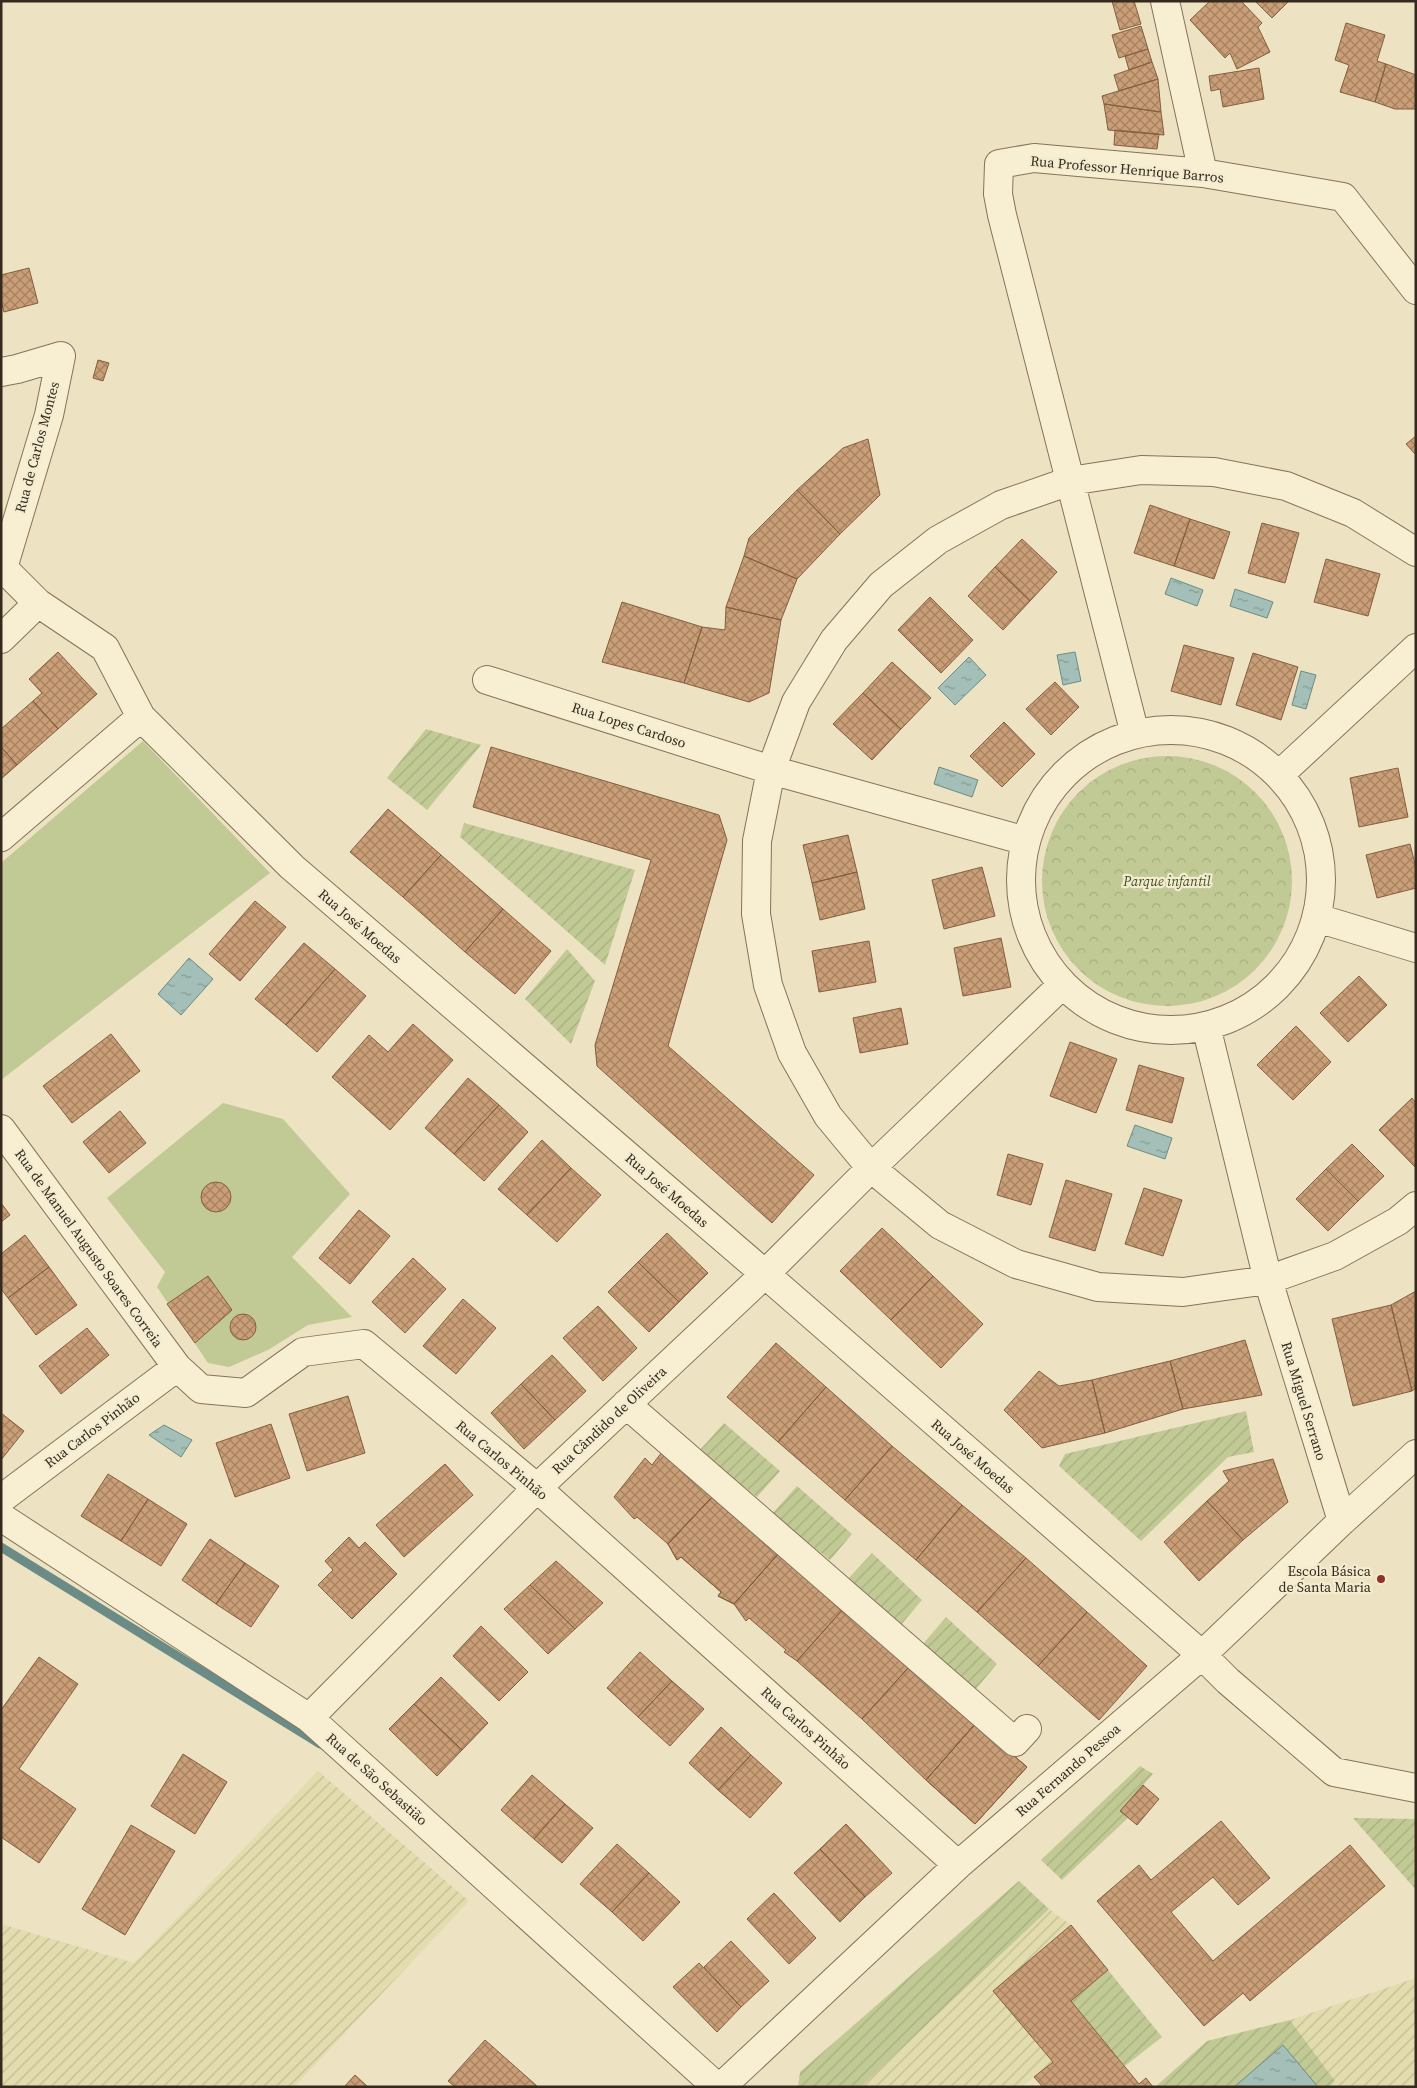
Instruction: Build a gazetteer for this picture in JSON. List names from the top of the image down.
{
  "streets": {
    "street": [
      "Rua Professor Henrique Barros",
      "Rua de Carlos Montes",
      "Rua Lopes Cardoso",
      "Rua José Moedas",
      "Rua de Manuel Augusto Soares Correia",
      "Rua Miguel Serrano",
      "Rua Cândido de Oliveira",
      "Rua Carlos Pinhão",
      "Rua Fernando Pessoa",
      "Rua de São Sebastião"
    ]
  },
  "crossings": [
    ["Rua de Carlos Montes", "Rua José Moedas"],
    ["Rua José Moedas", "Rua Cândido de Oliveira"],
    ["Rua José Moedas", "Rua Fernando Pessoa"],
    ["Rua de Manuel Augusto Soares Correia", "Rua Carlos Pinhão"],
    ["Rua Miguel Serrano", "Rua Fernando Pessoa"],
    ["Rua Cândido de Oliveira", "Rua Carlos Pinhão"],
    ["Rua Cândido de Oliveira", "Rua de São Sebastião"],
    ["Rua Carlos Pinhão", "Rua Fernando Pessoa"],
    ["Rua Fernando Pessoa", "Rua de São Sebastião"]
  ],
  "parks": ["Parque infantil"],
  "places": ["Escola Básica de Santa Maria"]
}
